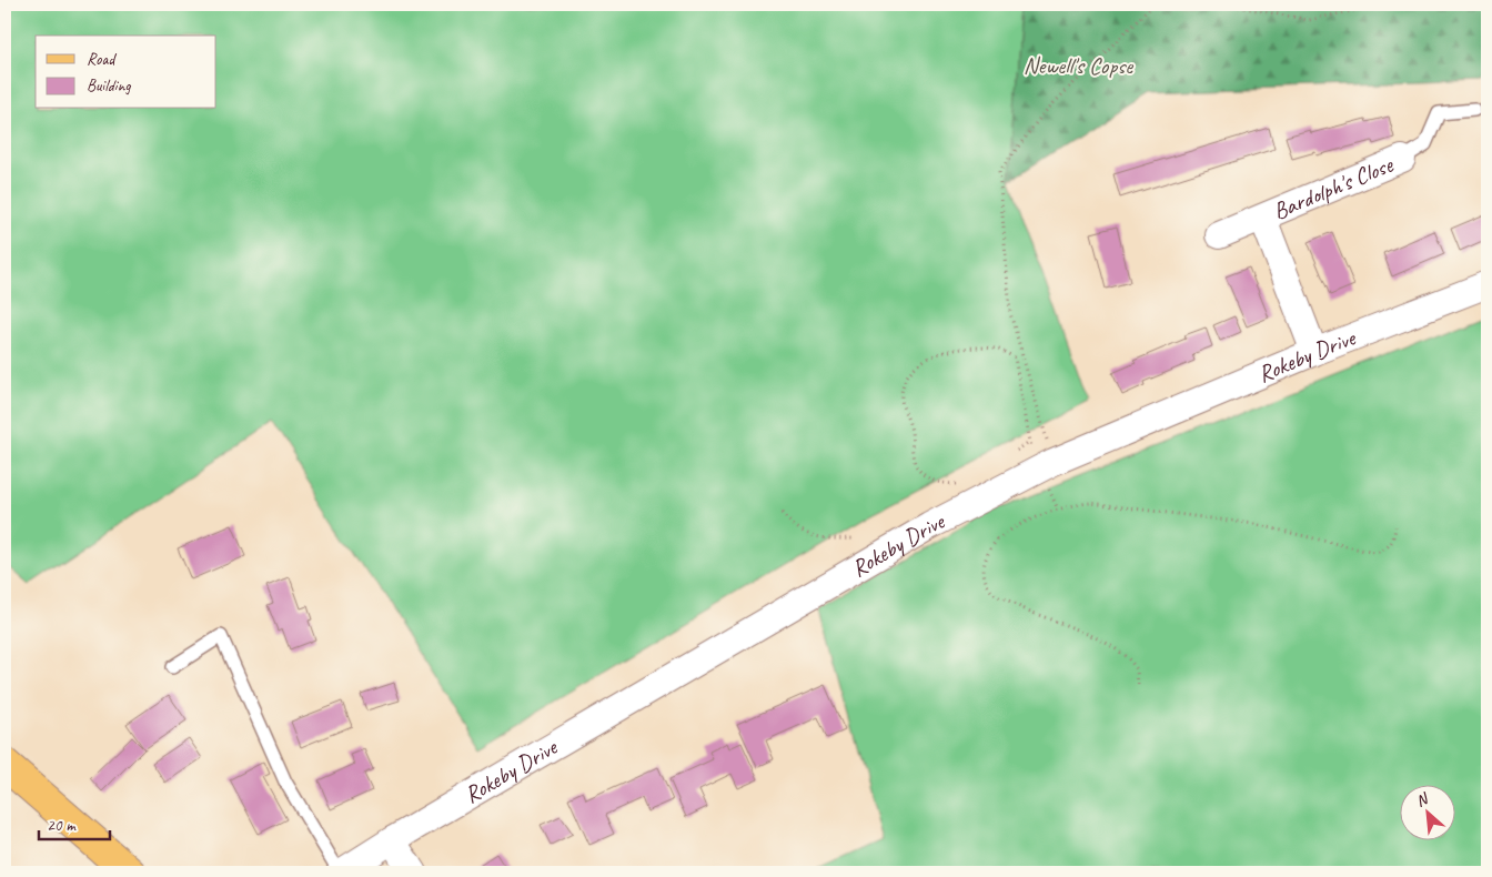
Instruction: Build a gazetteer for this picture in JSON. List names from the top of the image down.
{
  "streets": {
    "street": ["Bardolph's Close", "Rokeby Drive"]
  },
  "crossings": [
    ["Bardolph's Close", "Rokeby Drive"]
  ],
  "parks": ["Newell's Copse"],
  "legend": ["Road", "Building"],
  "scale_bar": "20 m",
  "north": "top left"
}
